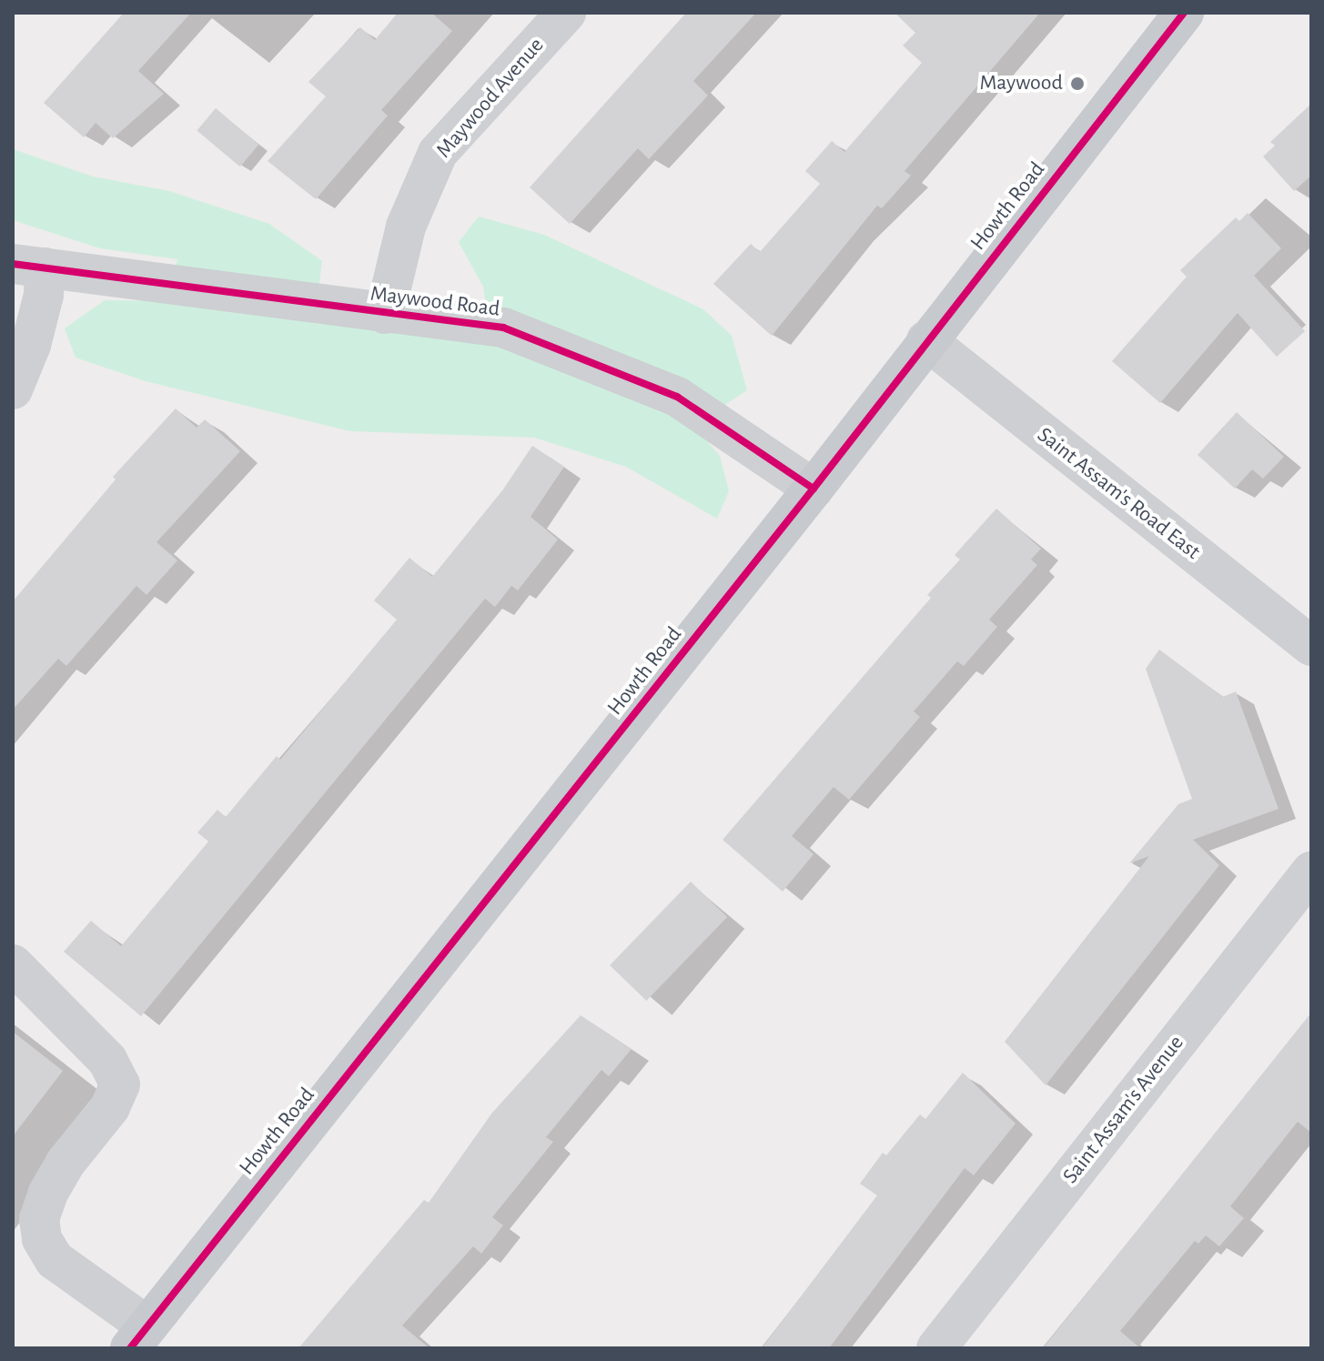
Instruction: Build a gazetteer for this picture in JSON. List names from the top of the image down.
{
  "streets": {
    "main road": ["Howth Road"],
    "street": [
      "Maywood Avenue",
      "Maywood Road",
      "Saint Assam's Road East",
      "Saint Assam's Avenue"
    ]
  },
  "crossings": [
    ["Maywood Avenue", "Maywood Road"],
    ["Howth Road", "Maywood Road"],
    ["Howth Road", "Saint Assam's Road East"]
  ],
  "places": ["Maywood"]
}
